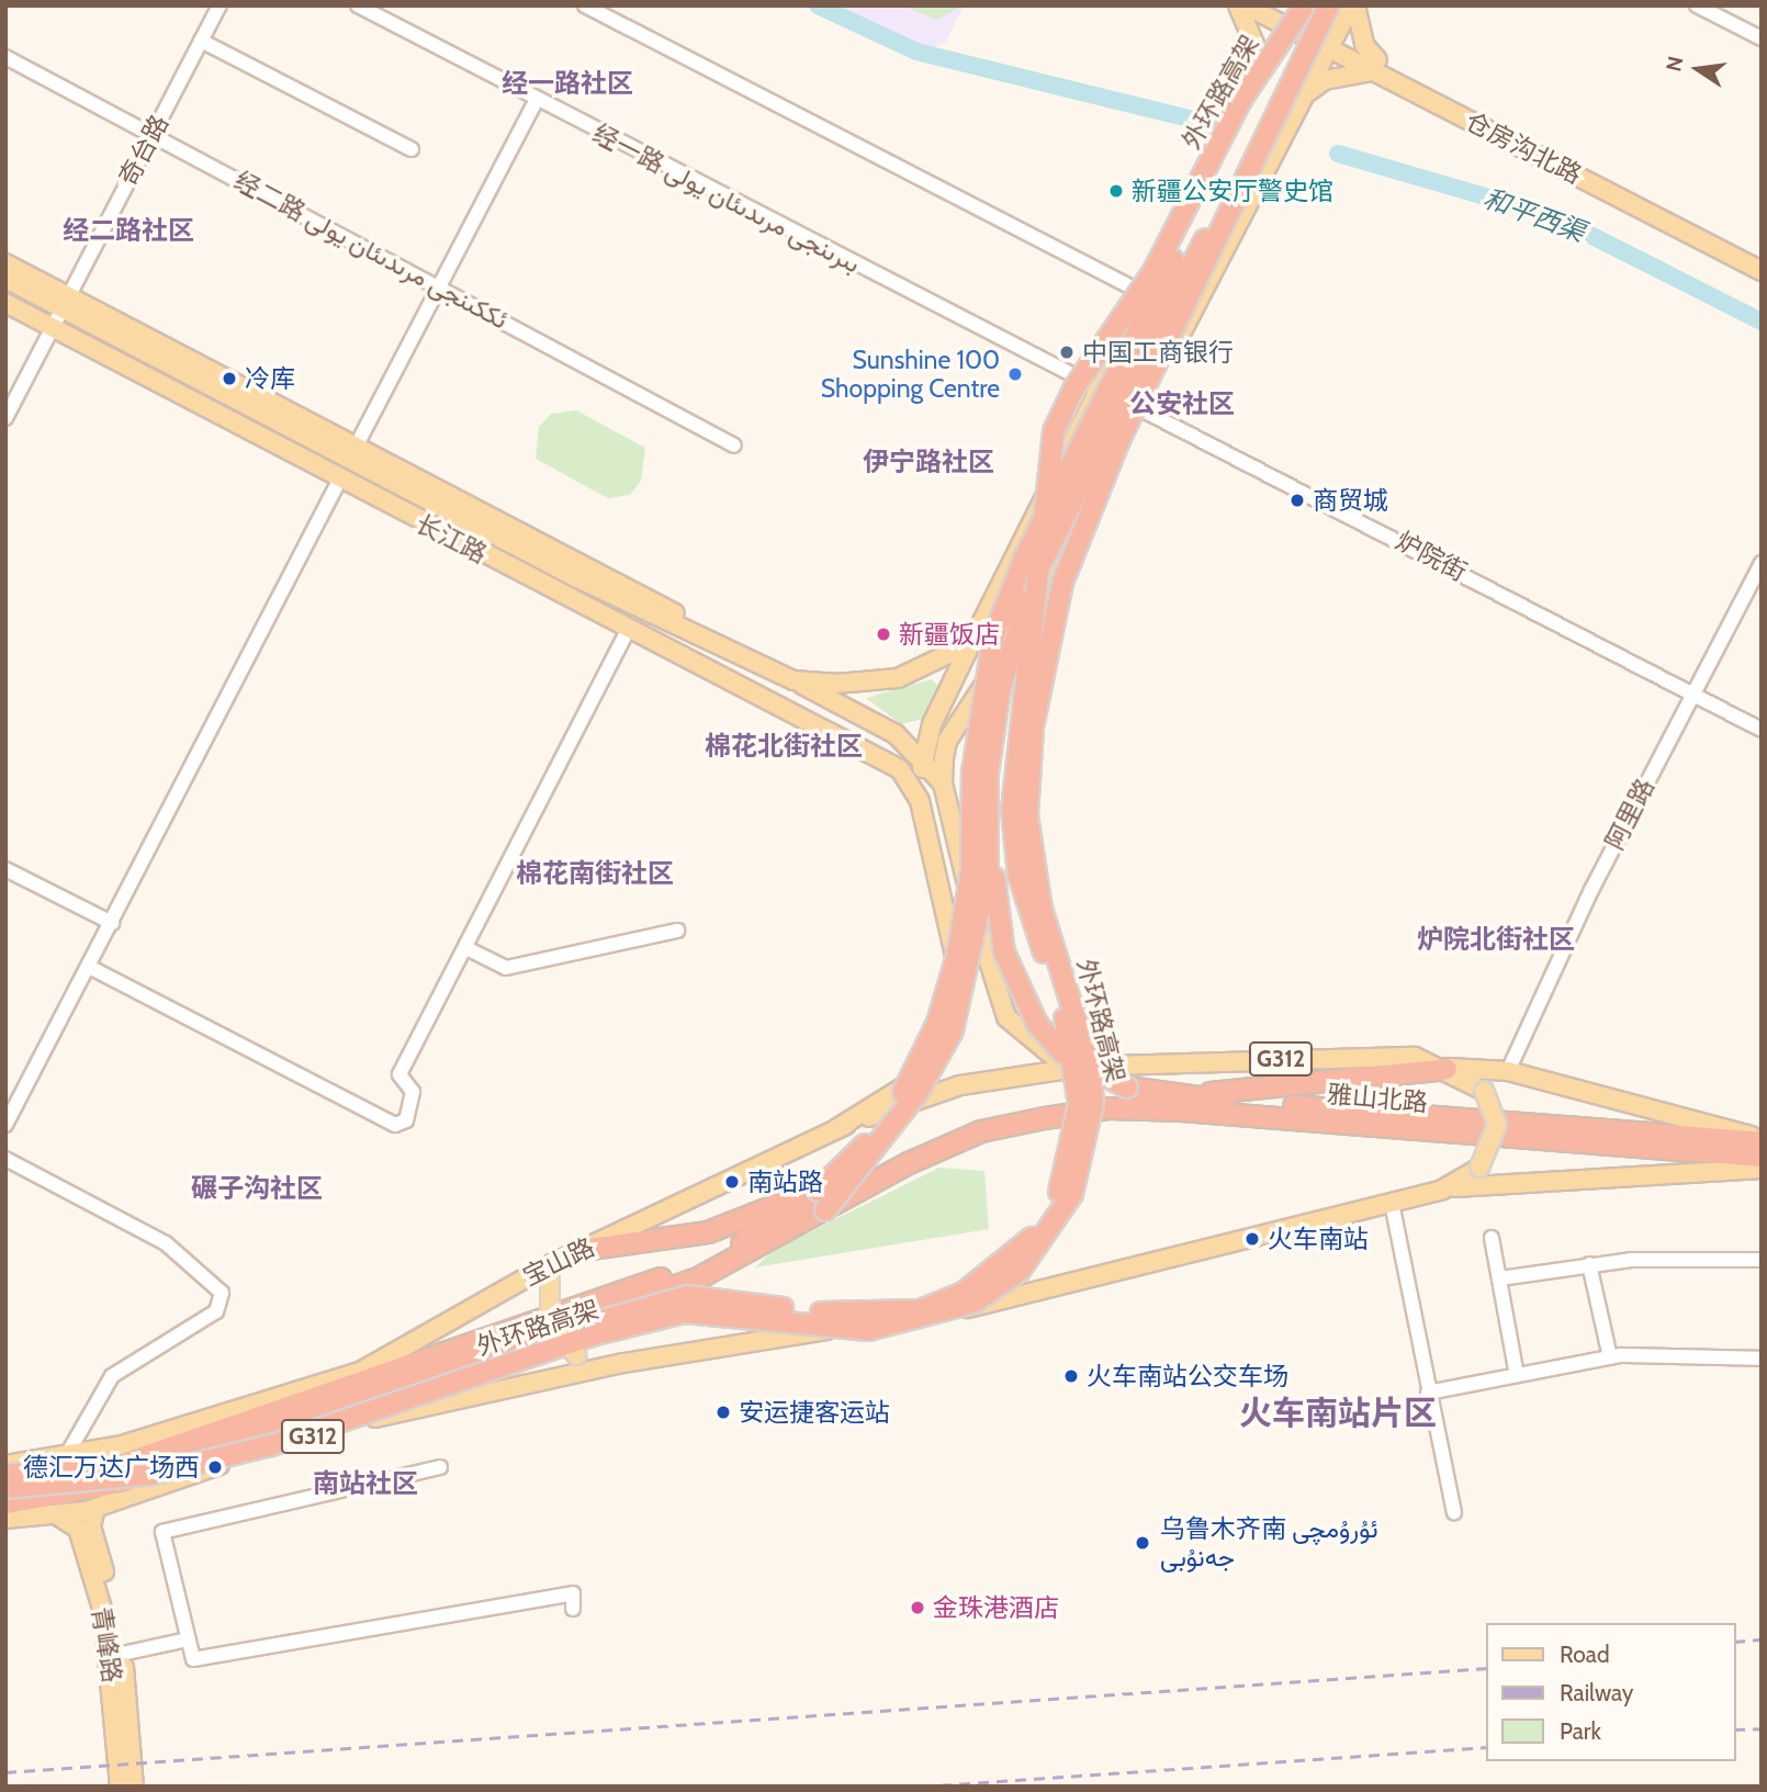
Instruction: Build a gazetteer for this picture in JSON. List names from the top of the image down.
{
  "streets": {
    "highway": ["外环路高架", "雅山北路"],
    "main road": [
      "仓房沟北路",
      "长江路",
      "G312",
      "宝山路",
      "青峰路"
    ],
    "street": [
      "奇台路",
      "经一路 بىرىنجى مرىدىئان يولى",
      "经二路 ئككىنجى مرىدىئان يولى",
      "炉院街",
      "阿里路"
    ]
  },
  "crossings": [
    ["外环路高架", "仓房沟北路"],
    ["奇台路", "经二路 ئككىنجى مرىدىئان يولى"],
    ["奇台路", "长江路"],
    ["经一路 بىرىنجى مرىدىئان يولى", "炉院街"],
    ["炉院街", "阿里路"],
    ["阿里路", "雅山北路"],
    ["G312", "雅山北路"],
    ["G312", "宝山路"],
    ["G312", "青峰路"]
  ],
  "districts": [
    "经一路社区",
    "经二路社区",
    "公安社区",
    "伊宁路社区",
    "棉花北街社区",
    "棉花南街社区",
    "炉院北街社区",
    "碾子沟社区",
    "火车南站片区",
    "南站社区"
  ],
  "water": ["和平西渠"],
  "places": [
    "新疆公安厅警史馆",
    "中国工商银行",
    "Sunshine 100 Shopping Centre",
    "冷库",
    "商贸城",
    "新疆饭店",
    "南站路",
    "火车南站",
    "火车南站公交车场",
    "安运捷客运站",
    "德汇万达广场西",
    "乌鲁木齐南 ئۇرۇمچى جەنۇبى",
    "金珠港酒店"
  ],
  "legend": ["Road", "Railway", "Park"],
  "north": "left"
}
